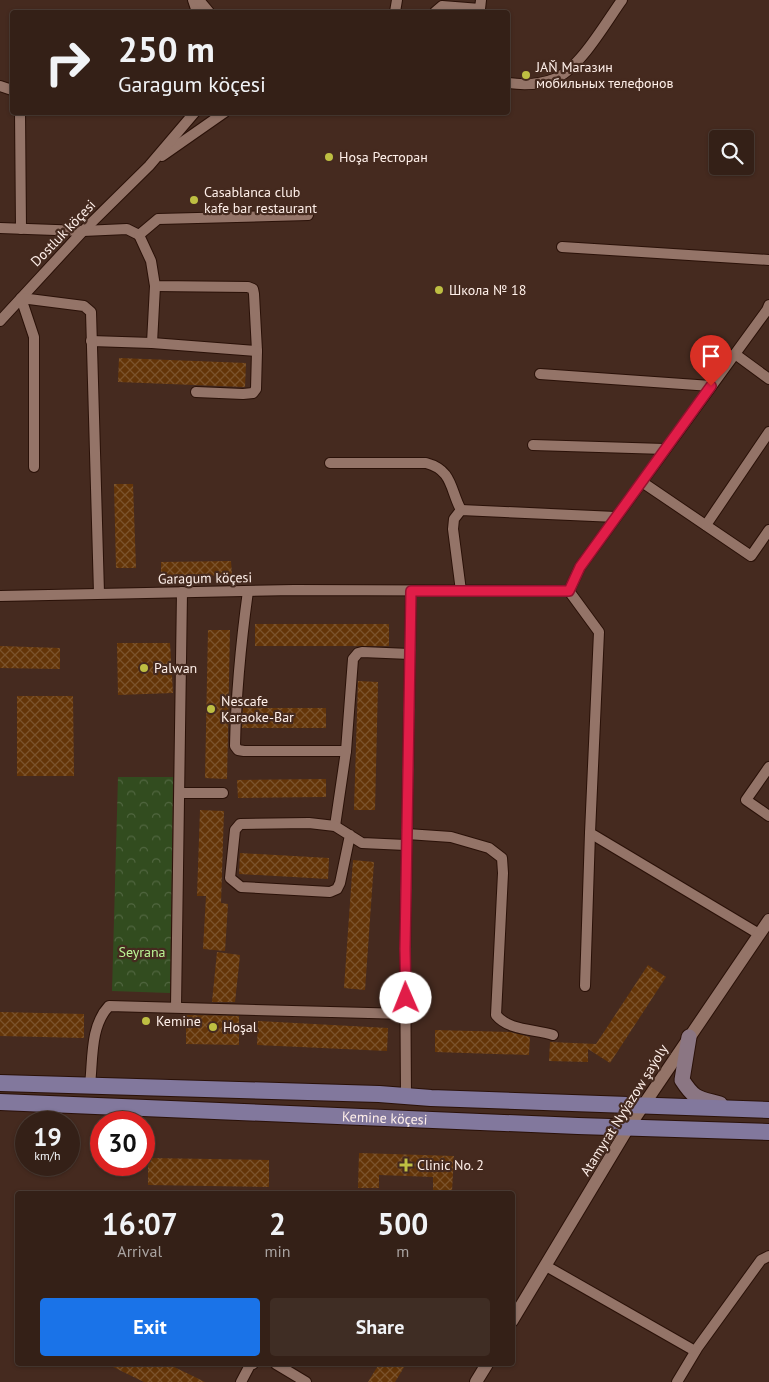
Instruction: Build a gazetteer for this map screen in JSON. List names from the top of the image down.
{
  "streets": {
    "main road": ["Kemine köçesi"],
    "street": ["Dostluk köçesi", "Garagum köçesi", "Atamyrat Nyýazow şaýoly"]
  },
  "crossings": [
    ["Atamyrat Nyýazow şaýoly", "Kemine köçesi"]
  ],
  "parks": ["Seyrana"],
  "places": {
    "other": [
      "JAŇ Магазин мобильных телефонов",
      "Hoşa Ресторан",
      "Casablanca club kafe bar restaurant",
      "Школа № 18",
      "Palwan",
      "Nescafe Karaoke-Bar",
      "Kemine",
      "Hoşal"
    ],
    "health": ["Clinic No. 2"]
  },
  "page": {
    "turn": ["250 m", "Garagum köçesi"],
    "speed": "19 km/h",
    "limit": "30",
    "eta": [
      "16:07",
      "Arrival",
      "2",
      "min",
      "500",
      "m"
    ],
    "buttons": ["Exit", "Share"]
  }
}
